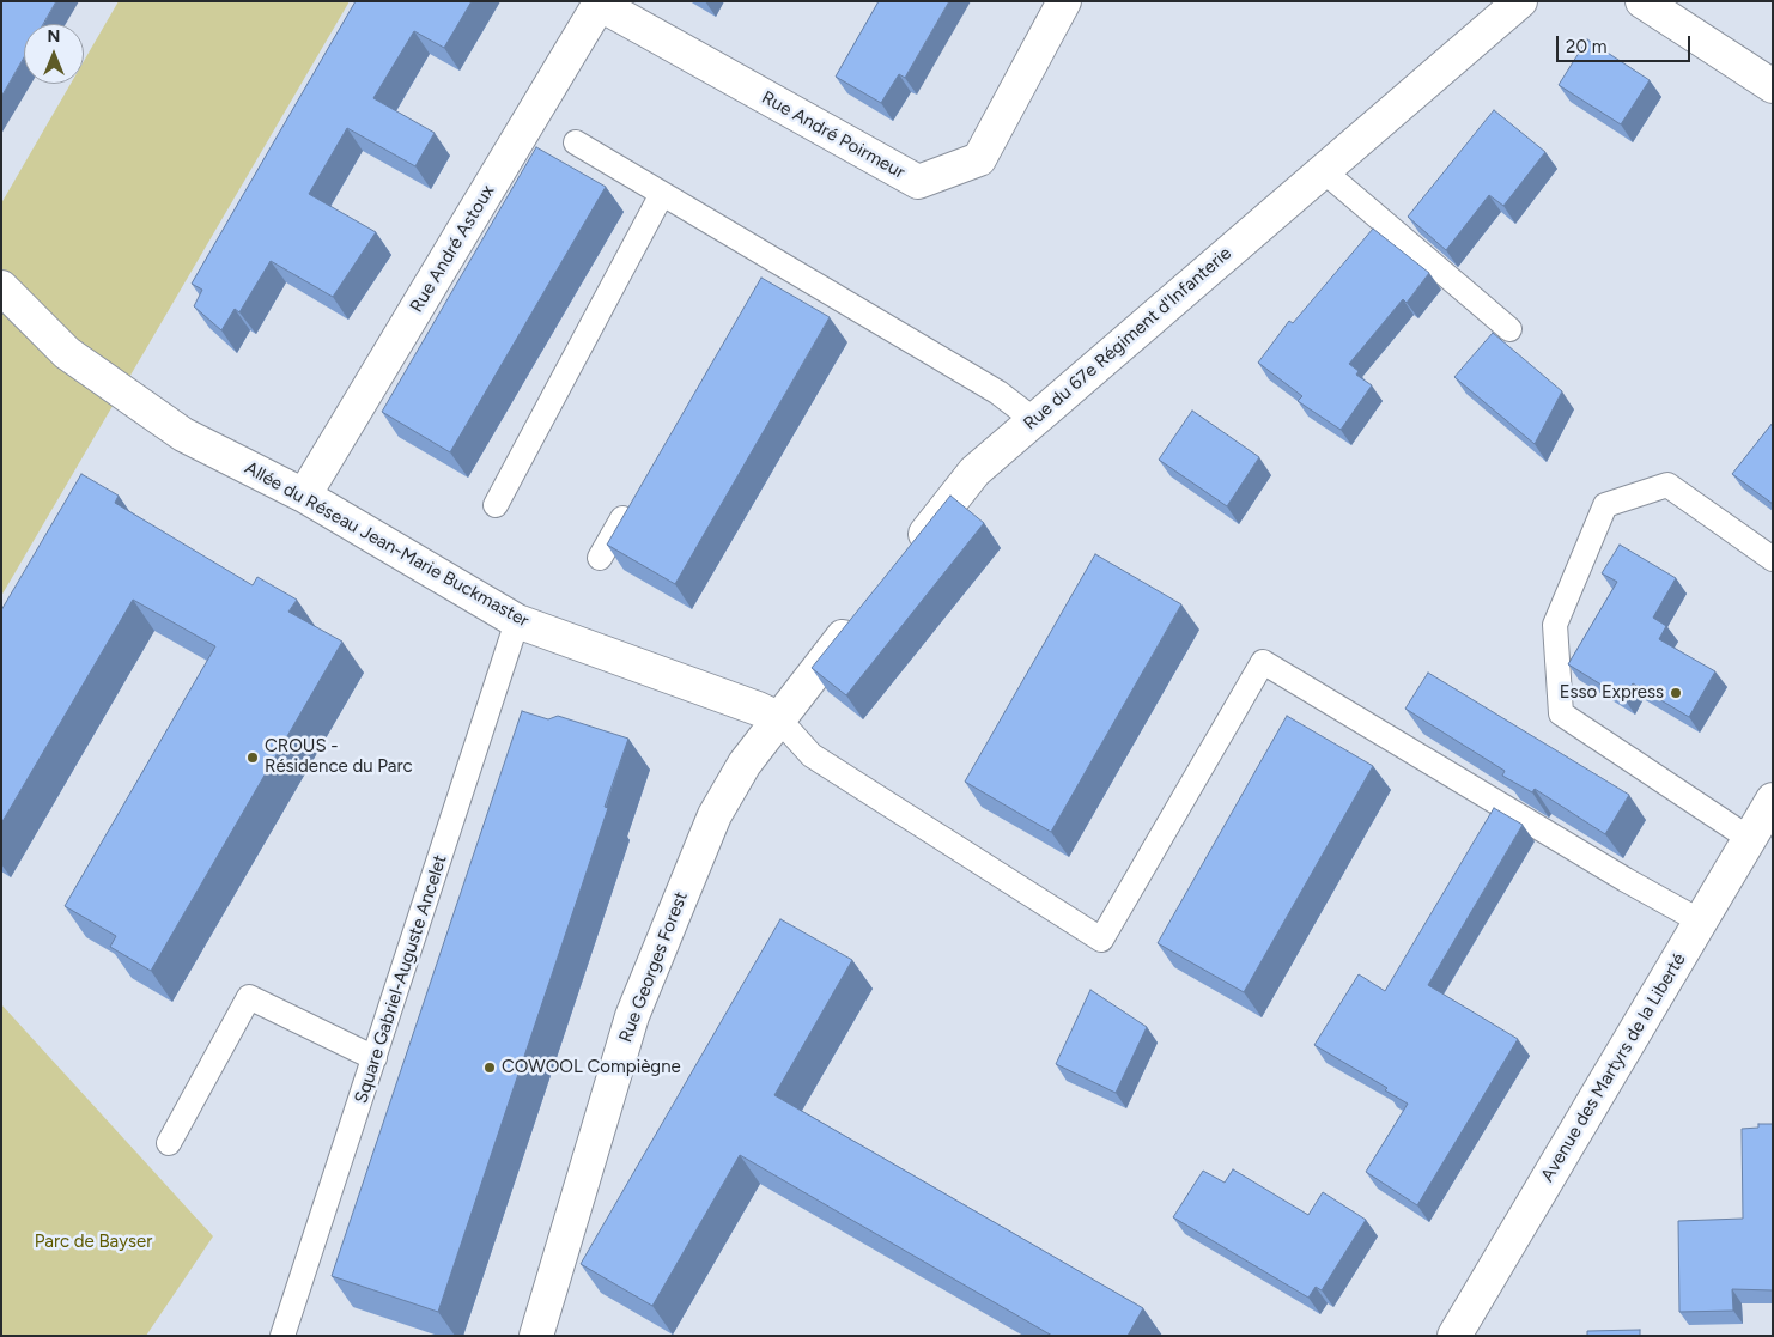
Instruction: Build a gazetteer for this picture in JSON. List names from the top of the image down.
{
  "streets": {
    "street": [
      "Rue André Poirmeur",
      "Rue André Astoux",
      "Rue du 67e Régiment d'Infanterie",
      "Allée du Réseau Jean-Marie Buckmaster",
      "Rue Georges Forest",
      "Avenue des Martyrs de la Liberté"
    ],
    "lane": ["Square Gabriel-Auguste Ancelet"]
  },
  "crossings": [
    ["Rue André Poirmeur", "Rue André Astoux"],
    ["Rue André Astoux", "Allée du Réseau Jean-Marie Buckmaster"],
    ["Allée du Réseau Jean-Marie Buckmaster", "Rue Georges Forest"],
    ["Allée du Réseau Jean-Marie Buckmaster", "Square Gabriel-Auguste Ancelet"]
  ],
  "parks": ["Parc de Bayser"],
  "places": ["Esso Express", "CROUS - Résidence du Parc", "COWOOL Compiègne"],
  "scale_bar": "20 m",
  "north": "top"
}
